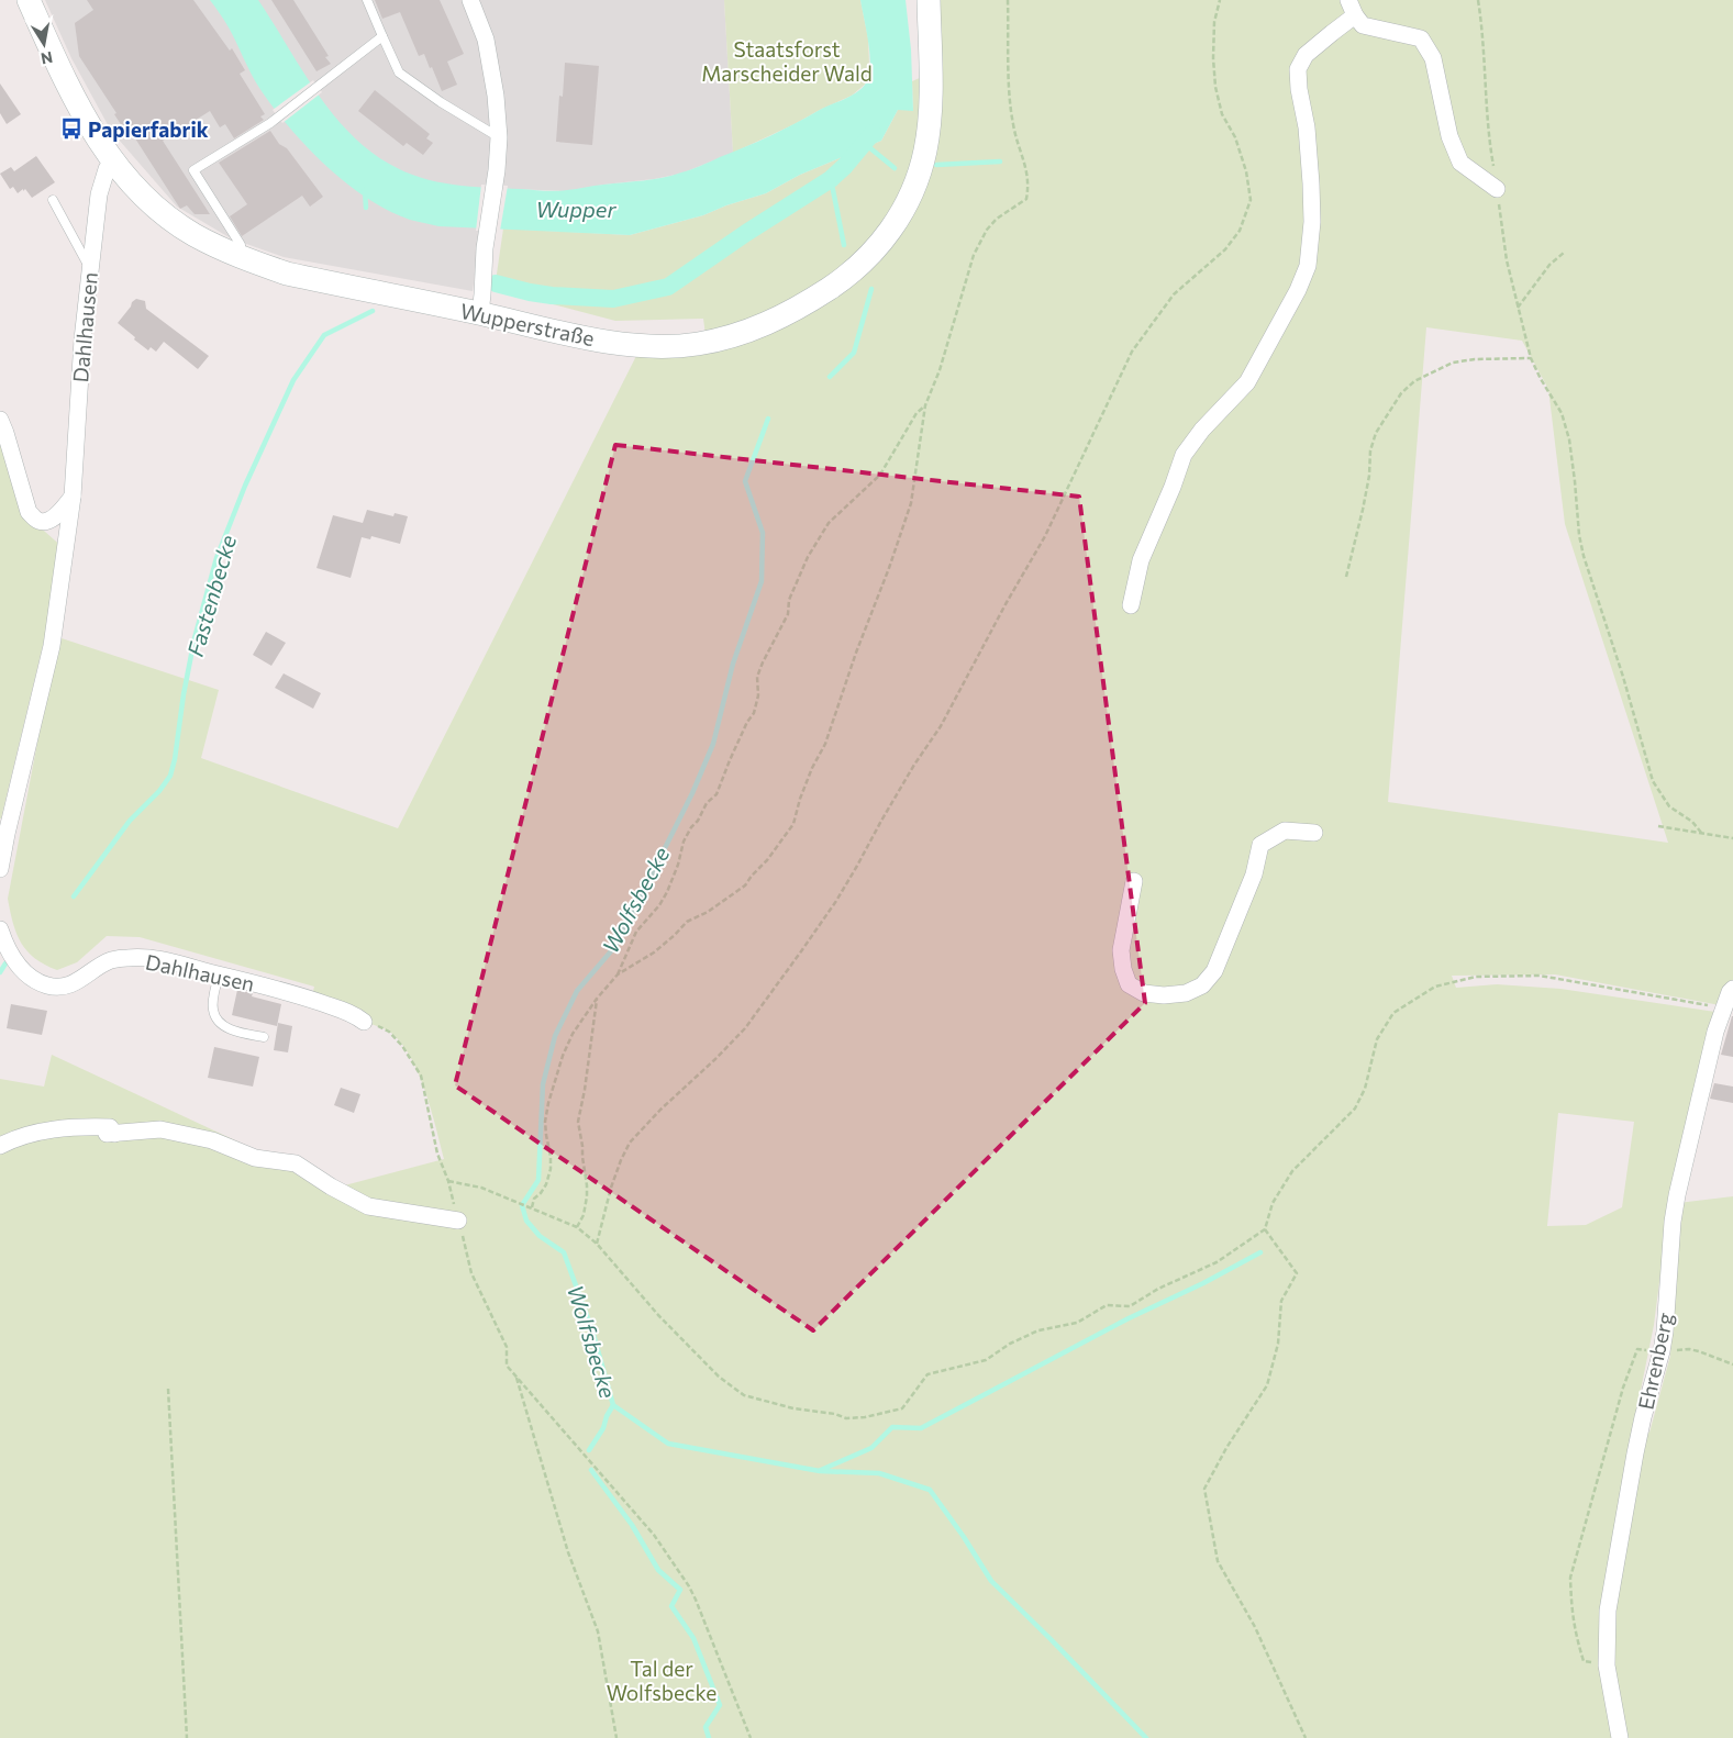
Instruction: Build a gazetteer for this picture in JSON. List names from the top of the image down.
{
  "streets": {
    "main road": ["Wupperstraße"],
    "street": ["Dahlhausen", "Ehrenberg"]
  },
  "crossings": [
    ["Wupperstraße", "Dahlhausen"]
  ],
  "water": ["Wupper", "Fastenbecke", "Wolfsbecke"],
  "parks": ["Staatsforst Marscheider Wald", "Tal der Wolfsbecke"],
  "places": {
    "bus stop": ["Papierfabrik"]
  },
  "north": "bottom"
}
